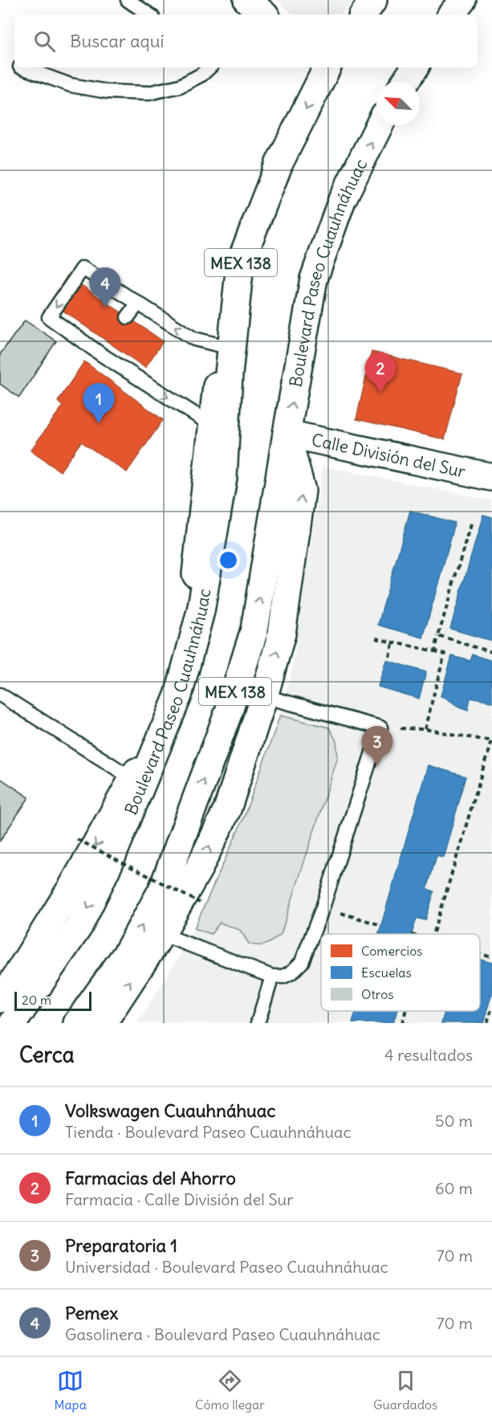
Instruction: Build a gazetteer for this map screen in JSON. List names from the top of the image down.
{
  "streets": {
    "main road": ["MEX 138", "Boulevard Paseo Cuauhnáhuac", "Calle División del Sur"]
  },
  "crossings": [
    ["Boulevard Paseo Cuauhnáhuac", "Calle División del Sur"]
  ],
  "legend": ["Comercios", "Escuelas", "Otros"],
  "scale_bar": "20 m",
  "north": "top left",
  "page": {
    "search": "Buscar aquí",
    "pins": [
      "4",
      "2",
      "1",
      "3"
    ],
    "scale": "20 m",
    "heading": ["Cerca", "4 resultados"],
    "list": [
      {
        "mark": "1",
        "name": "Volkswagen Cuauhnáhuac",
        "note": "Tienda · Boulevard Paseo Cuauhnáhuac",
        "value": "50 m"
      },
      {
        "mark": "2",
        "name": "Farmacias del Ahorro",
        "note": "Farmacia · Calle División del Sur",
        "value": "60 m"
      },
      {
        "mark": "3",
        "name": "Preparatoria 1",
        "note": "Universidad · Boulevard Paseo Cuauhnáhuac",
        "value": "70 m"
      },
      {
        "mark": "4",
        "name": "Pemex",
        "note": "Gasolinera · Boulevard Paseo Cuauhnáhuac",
        "value": "70 m"
      }
    ],
    "nav": ["Mapa", "Cómo llegar", "Guardados"]
  }
}
